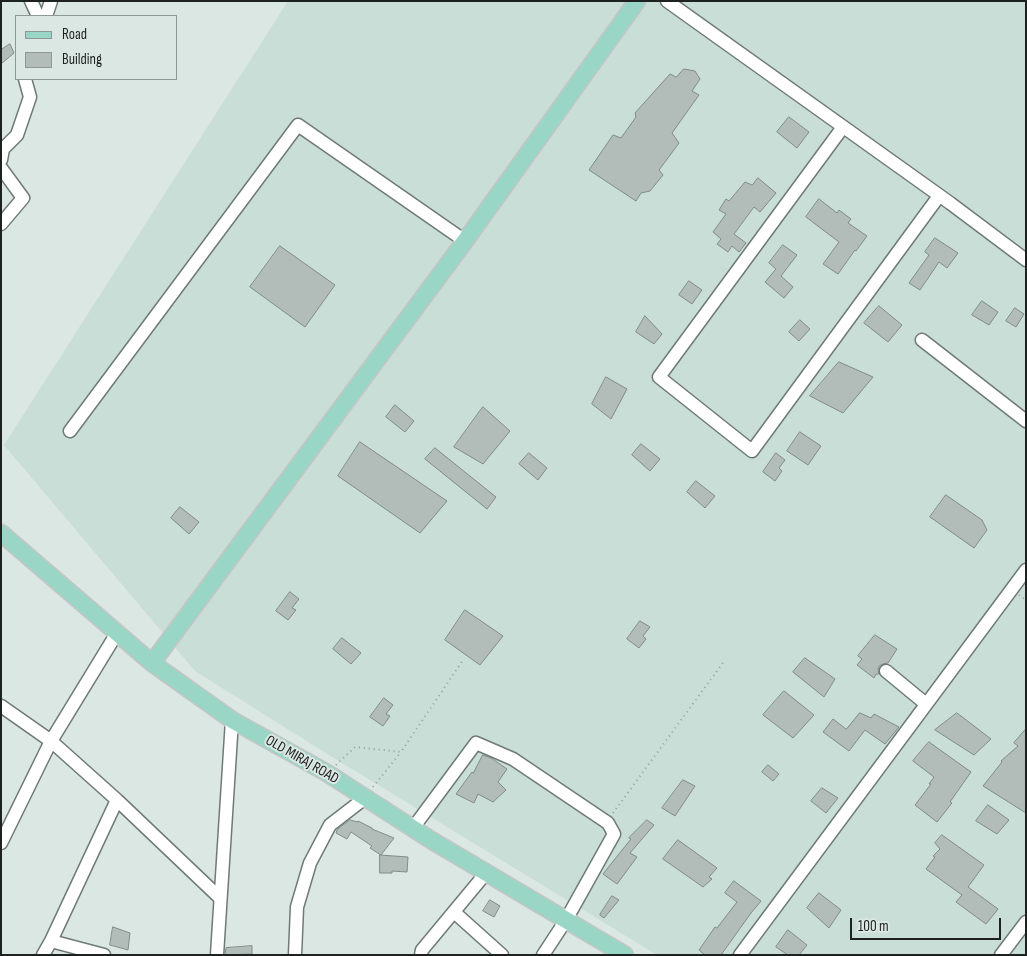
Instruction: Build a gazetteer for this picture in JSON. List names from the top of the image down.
{
  "streets": {
    "main road": ["OLD MIRAJ ROAD"]
  },
  "legend": ["Road", "Building"],
  "scale_bar": "100 m"
}
